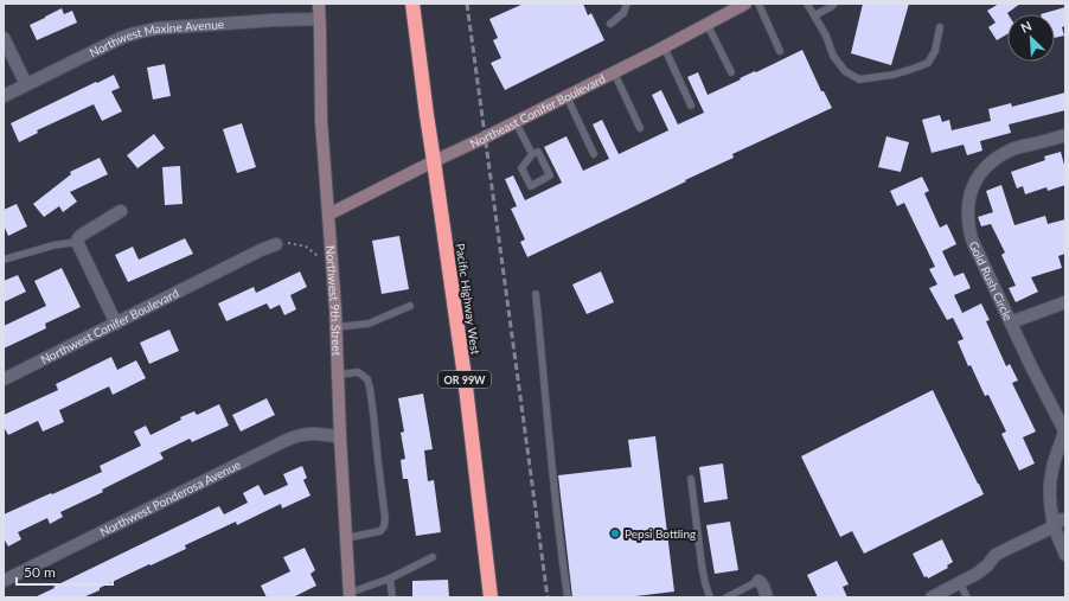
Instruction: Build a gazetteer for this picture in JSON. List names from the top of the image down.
{
  "streets": {
    "highway": ["Pacific Highway West", "OR 99W"],
    "street": [
      "Northwest Maxine Avenue",
      "Northeast Conifer Boulevard",
      "Gold Rush Circle",
      "Northwest 9th Street",
      "Northwest Conifer Boulevard",
      "Northwest Ponderosa Avenue"
    ]
  },
  "crossings": [
    ["Northwest Maxine Avenue", "Northwest 9th Street"],
    ["Northeast Conifer Boulevard", "Pacific Highway West"],
    ["Northeast Conifer Boulevard", "Northwest 9th Street"],
    ["Northwest 9th Street", "Northwest Ponderosa Avenue"]
  ],
  "places": ["Pepsi Bottling"],
  "scale_bar": "50 m",
  "north": "top left"
}
